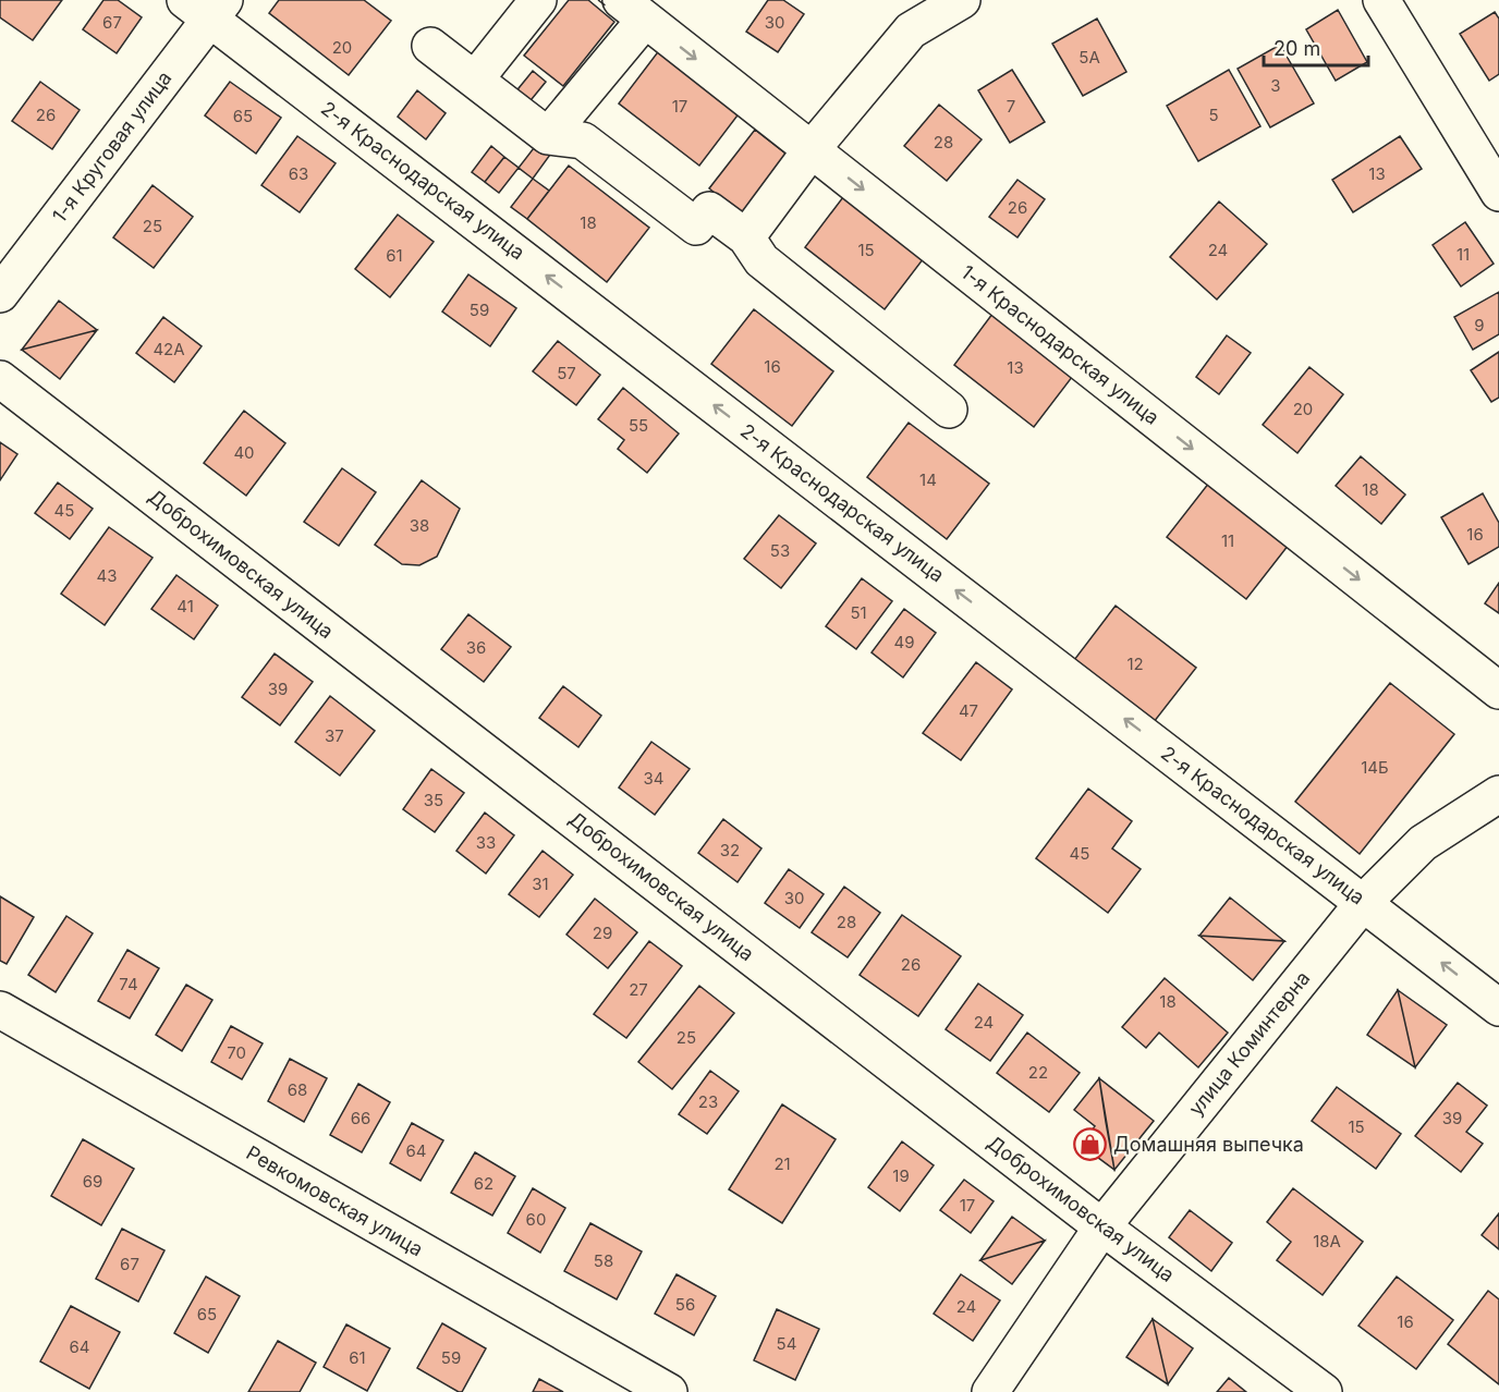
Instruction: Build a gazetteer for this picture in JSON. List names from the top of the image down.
{
  "streets": {
    "street": [
      "1-я Круговая улица",
      "2-я Краснодарская улица",
      "1-я Краснодарская улица",
      "Доброхимовская улица",
      "улица Коминтерна",
      "Ревкомовская улица"
    ]
  },
  "crossings": [
    ["1-я Круговая улица", "2-я Краснодарская улица"],
    ["2-я Краснодарская улица", "улица Коминтерна"],
    ["Доброхимовская улица", "улица Коминтерна"]
  ],
  "one_way": ["2-я Краснодарская улица", "1-я Краснодарская улица"],
  "places": {
    "shop": ["Домашняя выпечка"]
  },
  "house_numbers": [
    "67",
    "30",
    "20",
    "5А",
    "3",
    "17",
    "7",
    "26",
    "5",
    "65",
    "28",
    "63",
    "13",
    "26",
    "18",
    "25",
    "15",
    "24",
    "11",
    "61",
    "59",
    "9",
    "42А",
    "16",
    "13",
    "57",
    "20",
    "55",
    "40",
    "14",
    "18",
    "45",
    "38",
    "16",
    "11",
    "53",
    "43",
    "41",
    "51",
    "49",
    "36",
    "12",
    "39",
    "47",
    "37",
    "14Б",
    "34",
    "35",
    "33",
    "32",
    "45",
    "31",
    "30",
    "28",
    "29",
    "26",
    "74",
    "27",
    "18",
    "24",
    "25",
    "70",
    "22",
    "68",
    "23",
    "66",
    "39",
    "15",
    "64",
    "21",
    "19",
    "69",
    "62",
    "17",
    "60",
    "18А",
    "58",
    "67",
    "56",
    "24",
    "65",
    "16",
    "54",
    "64",
    "61",
    "59"
  ],
  "scale_bar": "20 m"
}
